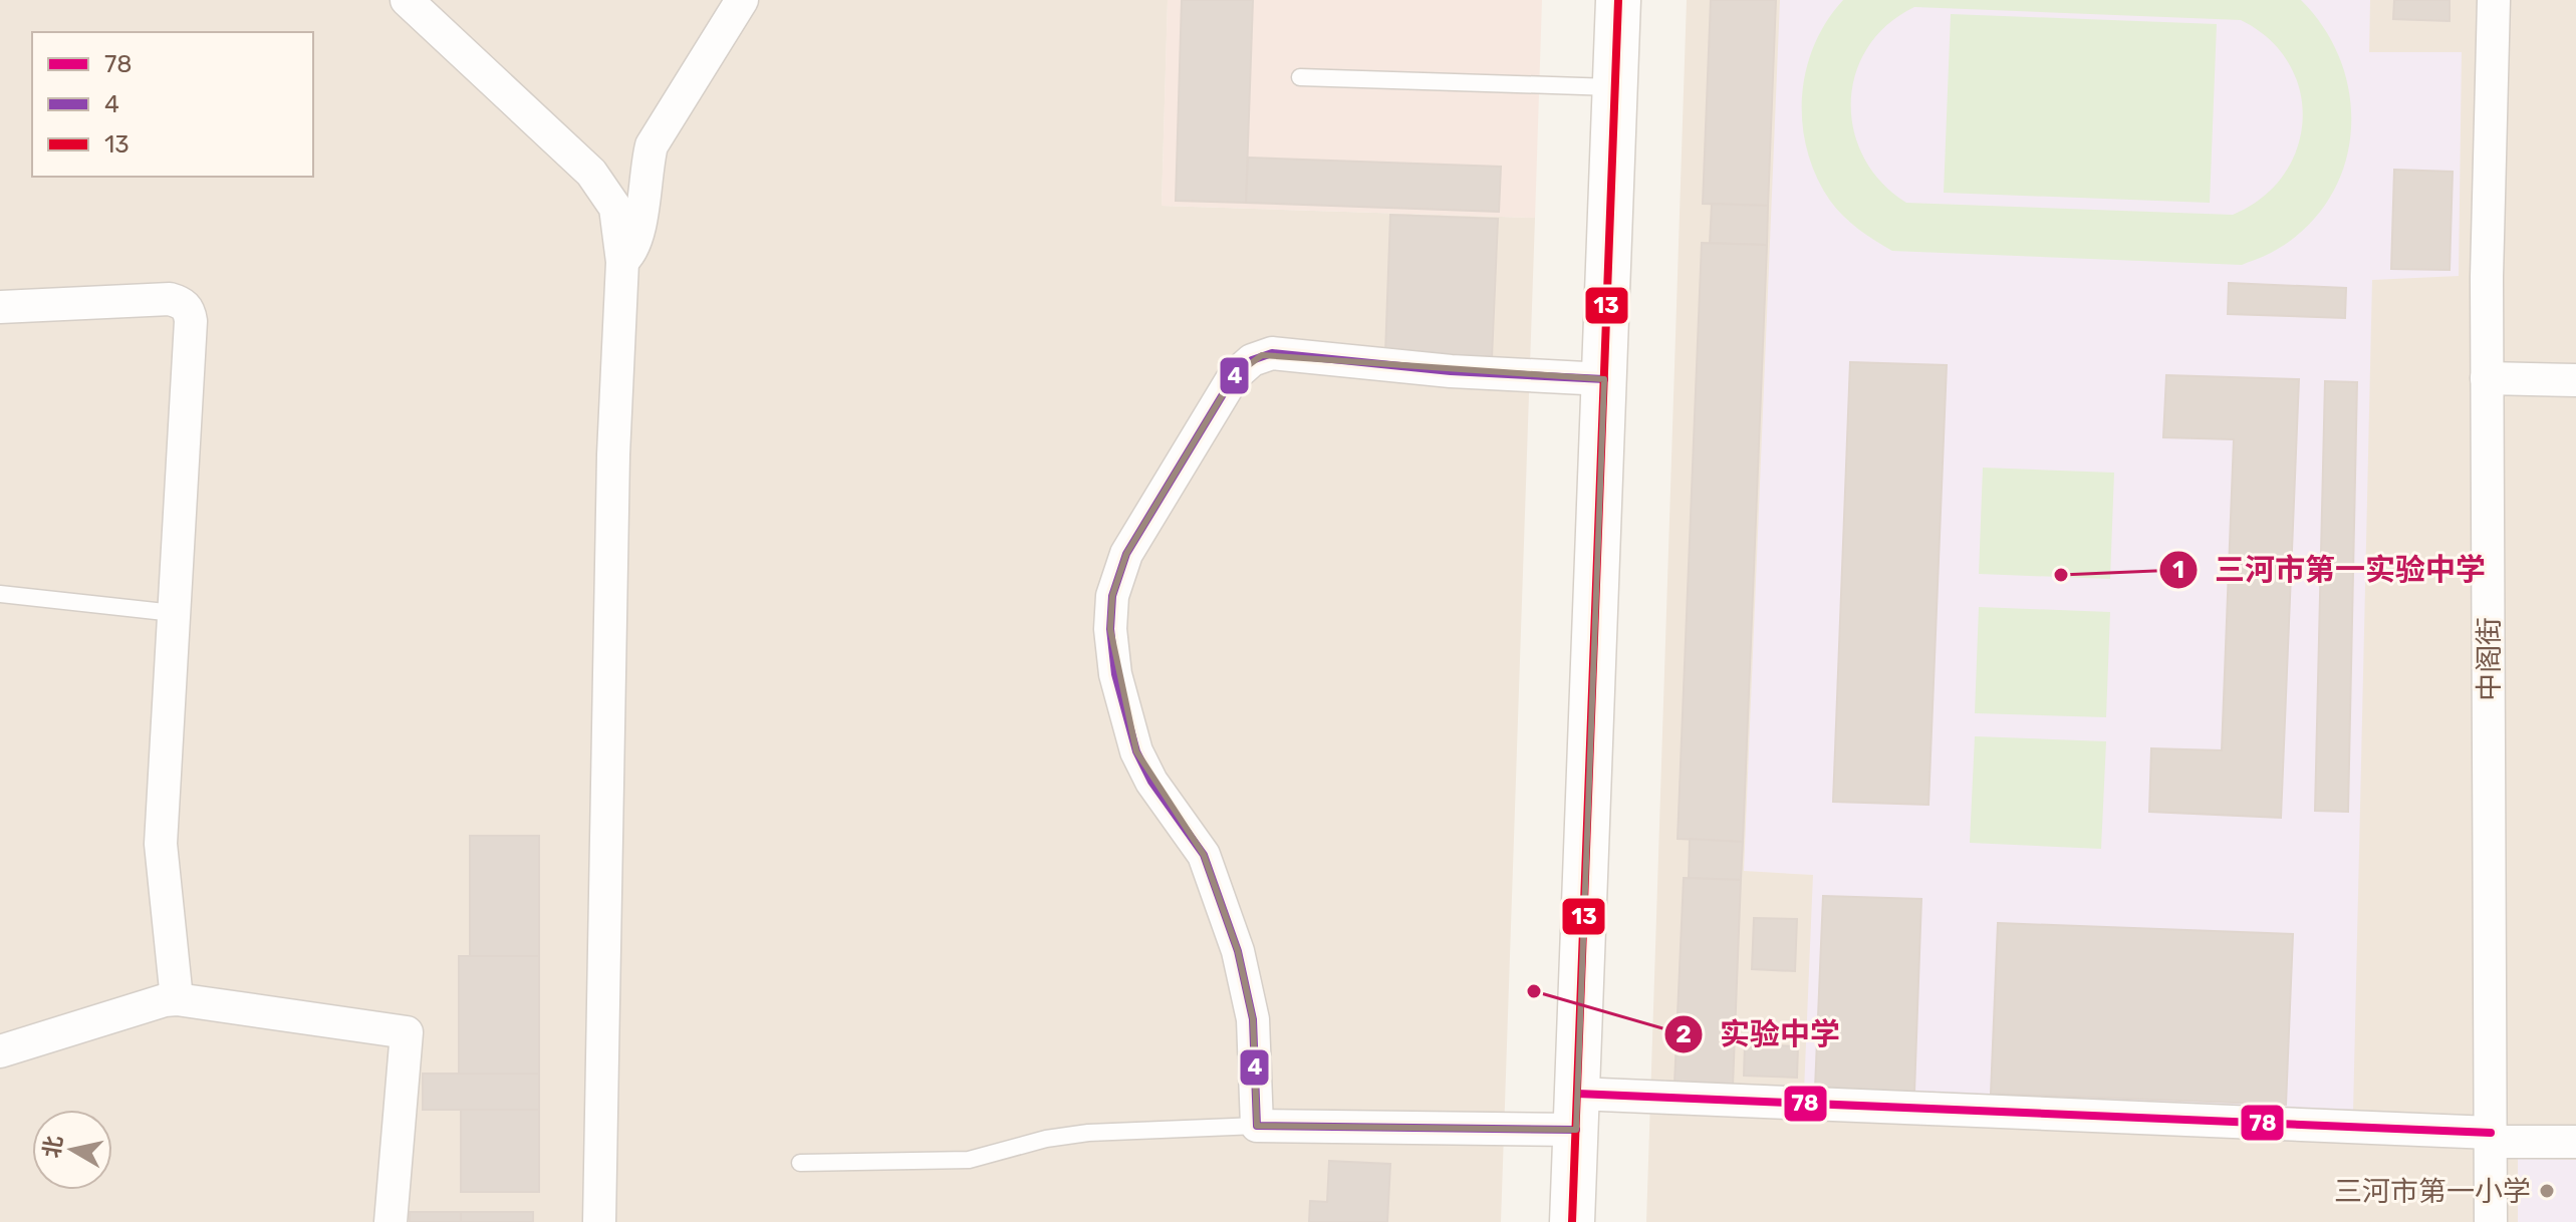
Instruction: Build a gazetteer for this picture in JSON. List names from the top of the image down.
{
  "streets": {
    "street": ["中阁街"]
  },
  "places": ["三河市第一实验中学", "实验中学", "三河市第一小学"],
  "lines": ["transit line 13", "transit line 4", "transit line 78"],
  "legend": ["78", "4", "13"],
  "north": "left"
}
